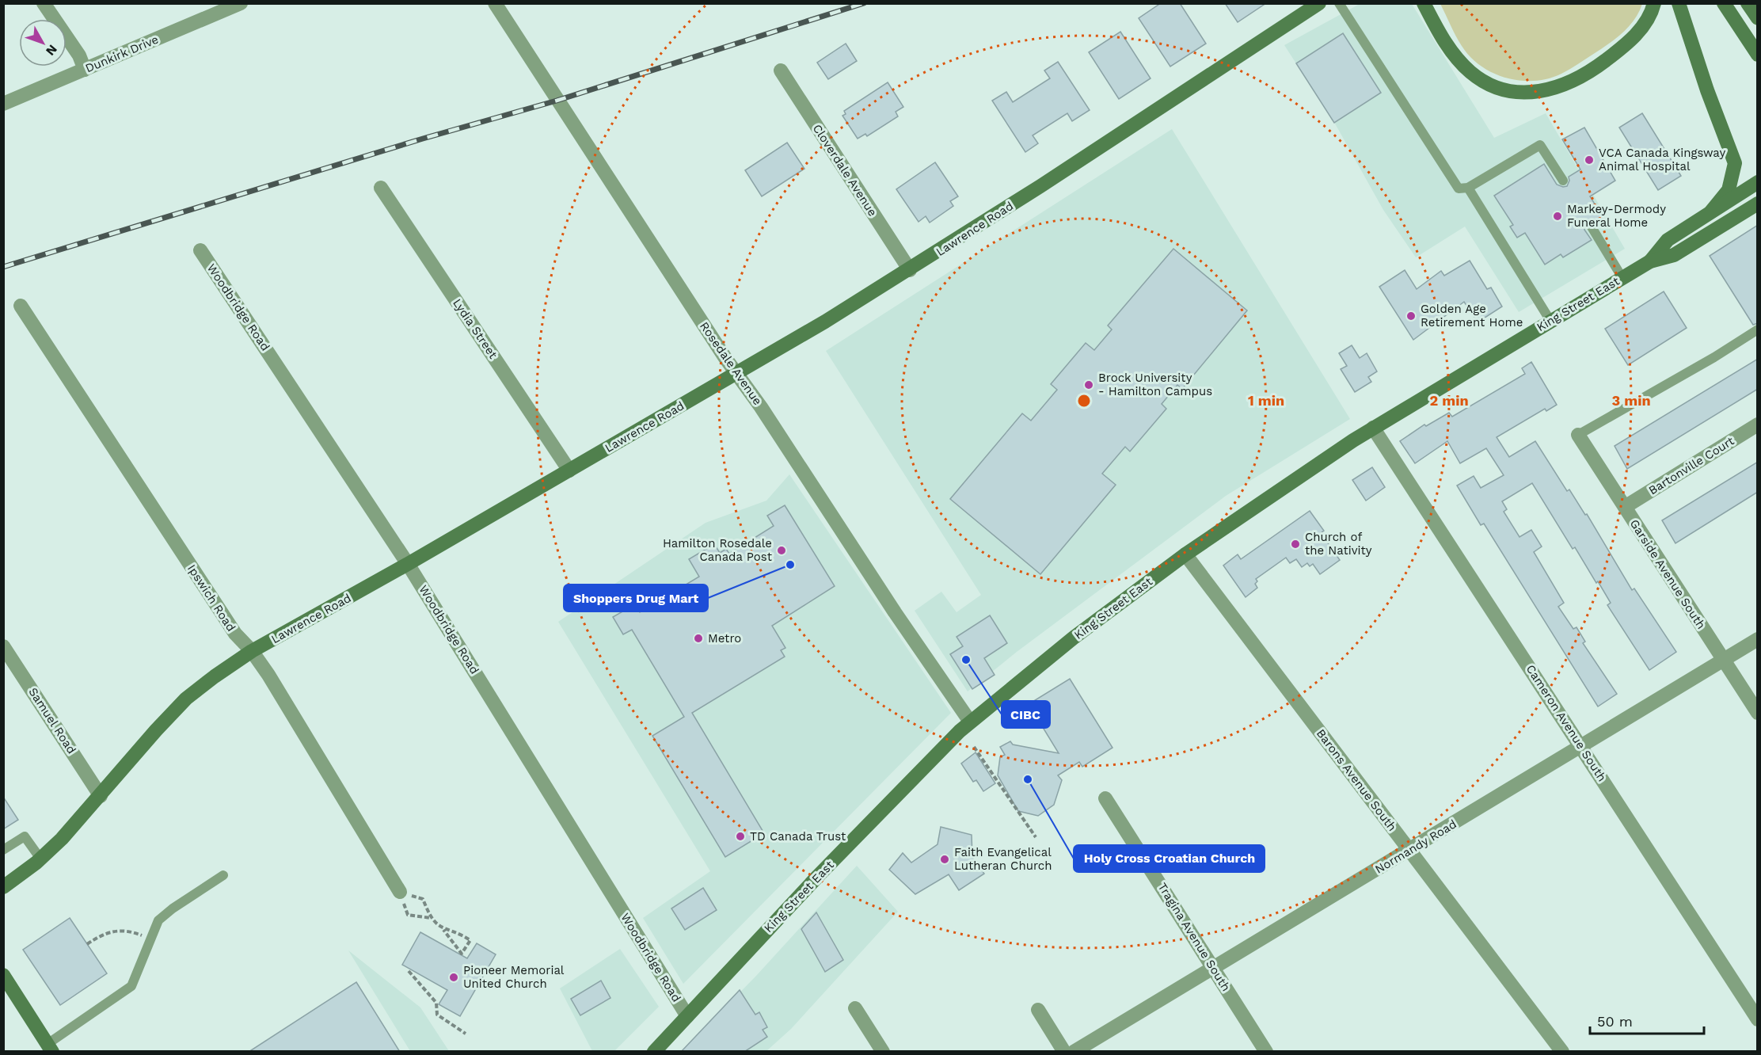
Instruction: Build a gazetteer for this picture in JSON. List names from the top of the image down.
{
  "streets": {
    "main road": ["Lawrence Road", "King Street East"],
    "street": [
      "Dunkirk Drive",
      "Cloverdale Avenue",
      "Woodbridge Road",
      "Lydia Street",
      "Rosedale Avenue",
      "Bartonville Court",
      "Garside Avenue South",
      "Ipswich Road",
      "Samuel Road",
      "Cameron Avenue South",
      "Barons Avenue South",
      "Normandy Road",
      "Tragina Avenue South"
    ]
  },
  "crossings": [
    ["Cloverdale Avenue", "Lawrence Road"],
    ["Lawrence Road", "Woodbridge Road"],
    ["Lawrence Road", "Lydia Street"],
    ["Lawrence Road", "Rosedale Avenue"],
    ["Lawrence Road", "Ipswich Road"],
    ["Lawrence Road", "Samuel Road"],
    ["King Street East", "Woodbridge Road"],
    ["King Street East", "Rosedale Avenue"],
    ["King Street East", "Cameron Avenue South"],
    ["King Street East", "Barons Avenue South"],
    ["Bartonville Court", "Garside Avenue South"],
    ["Garside Avenue South", "Normandy Road"],
    ["Cameron Avenue South", "Normandy Road"],
    ["Barons Avenue South", "Normandy Road"],
    ["Normandy Road", "Tragina Avenue South"]
  ],
  "places": [
    "VCA Canada Kingsway Animal Hospital",
    "Markey-Dermody Funeral Home",
    "Golden Age Retirement Home",
    "Brock University - Hamilton Campus",
    "Church of the Nativity",
    "Hamilton Rosedale Canada Post",
    "Shoppers Drug Mart",
    "Metro",
    "CIBC",
    "Holy Cross Croatian Church",
    "TD Canada Trust",
    "Faith Evangelical Lutheran Church",
    "Pioneer Memorial United Church"
  ],
  "scale_bar": "50 m",
  "north": "bottom right",
  "rings": ["1 min", "2 min", "3 min"]
}
